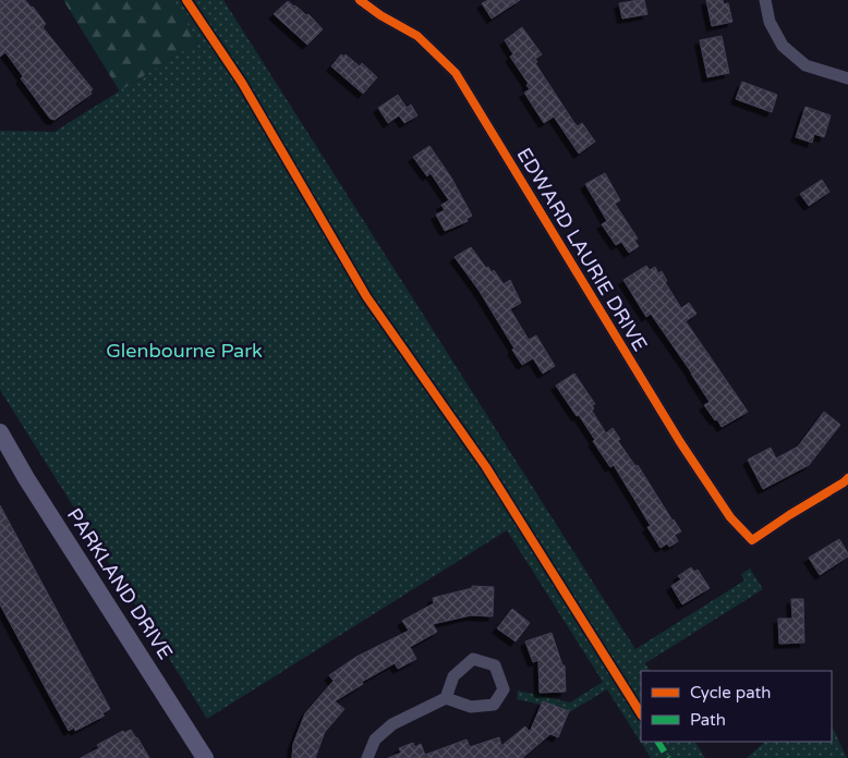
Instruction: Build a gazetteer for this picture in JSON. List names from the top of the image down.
{
  "streets": {
    "street": ["EDWARD LAURIE DRIVE", "PARKLAND DRIVE"]
  },
  "parks": ["Glenbourne Park"],
  "legend": ["Cycle path", "Path"]
}
